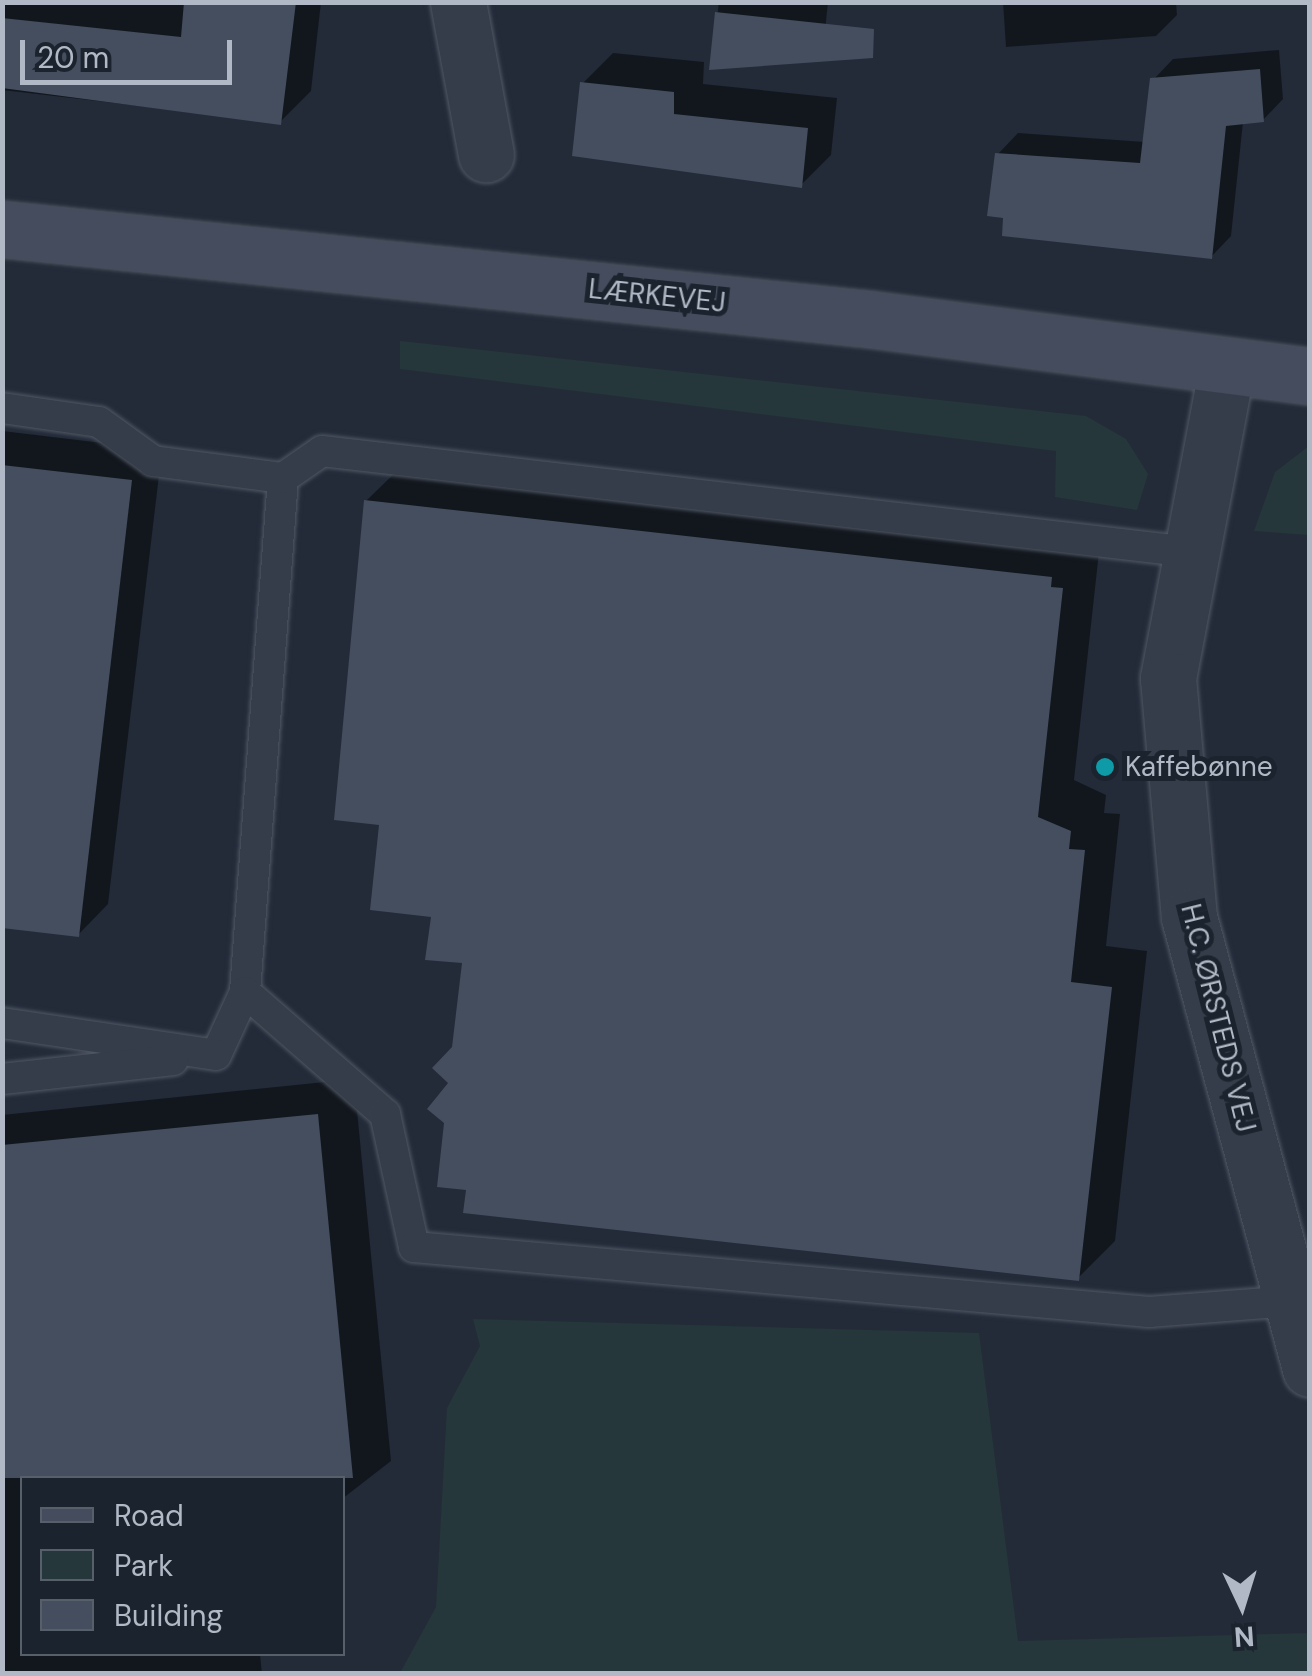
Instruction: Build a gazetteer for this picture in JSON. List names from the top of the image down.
{
  "streets": {
    "street": ["LÆRKEVEJ", "H.C. ØRSTEDS VEJ"]
  },
  "crossings": [
    ["LÆRKEVEJ", "H.C. ØRSTEDS VEJ"]
  ],
  "places": ["Kaffebønne"],
  "legend": ["Road", "Park", "Building"],
  "scale_bar": "20 m",
  "north": "bottom"
}
